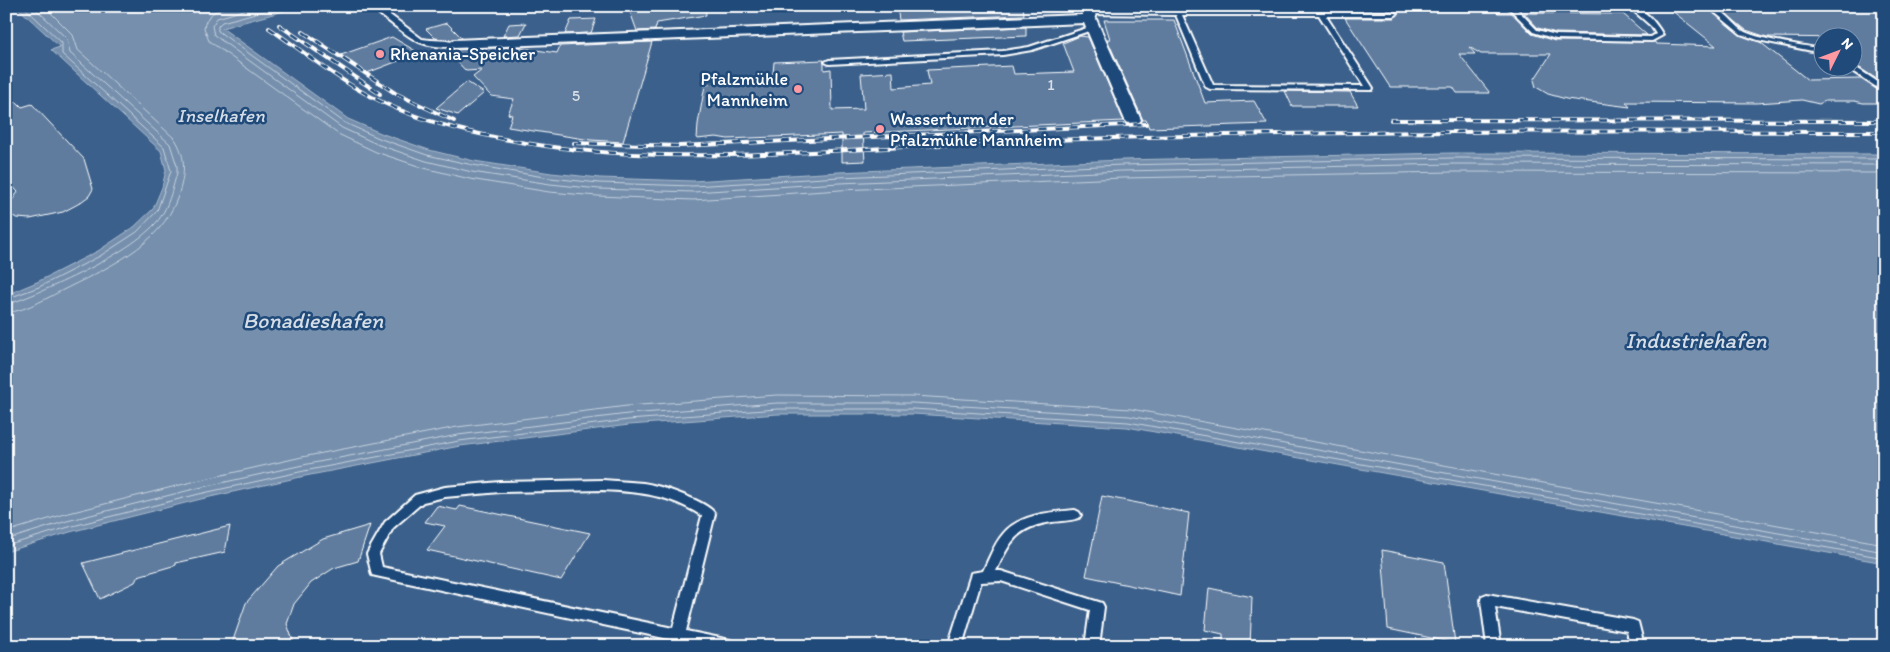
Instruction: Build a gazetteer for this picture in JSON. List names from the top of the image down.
{
  "water": ["Inselhafen", "Bonadieshafen", "Industriehafen"],
  "places": ["Rhenania-Speicher", "Pfalzmühle Mannheim", "Wasserturm der Pfalzmühle Mannheim"],
  "house_numbers": ["1", "5"],
  "north": "top right"
}
